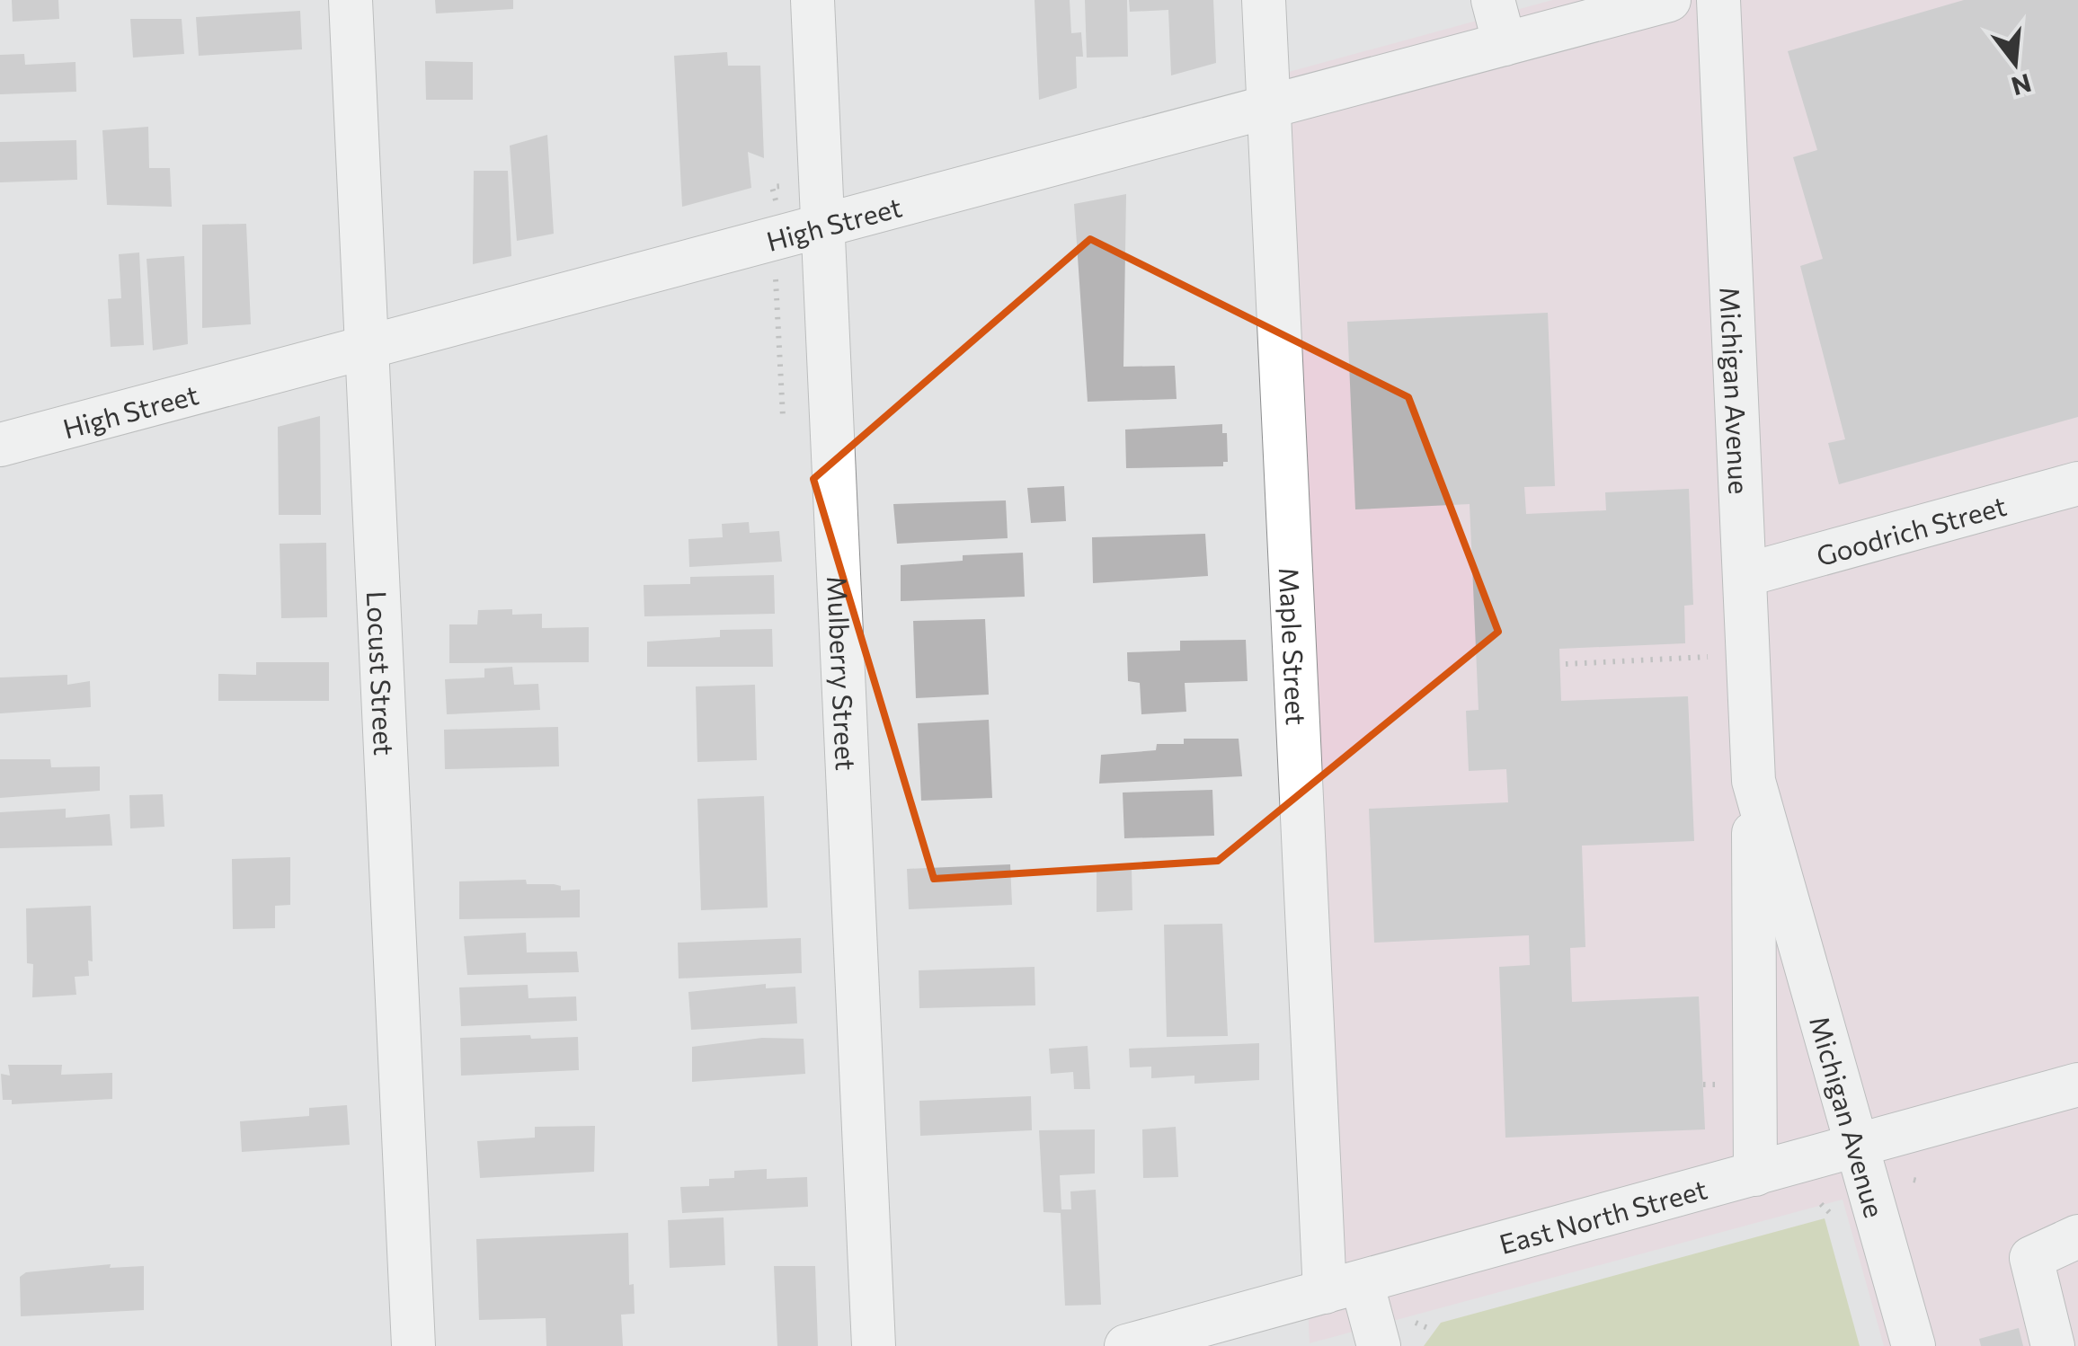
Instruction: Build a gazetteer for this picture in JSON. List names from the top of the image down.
{
  "streets": {
    "street": [
      "High Street",
      "Michigan Avenue",
      "Goodrich Street",
      "Maple Street",
      "Locust Street",
      "Mulberry Street",
      "East North Street"
    ]
  },
  "crossings": [
    ["High Street", "Maple Street"],
    ["High Street", "Locust Street"],
    ["High Street", "Mulberry Street"],
    ["Michigan Avenue", "Goodrich Street"],
    ["Michigan Avenue", "East North Street"],
    ["Maple Street", "East North Street"]
  ],
  "north": "bottom"
}
